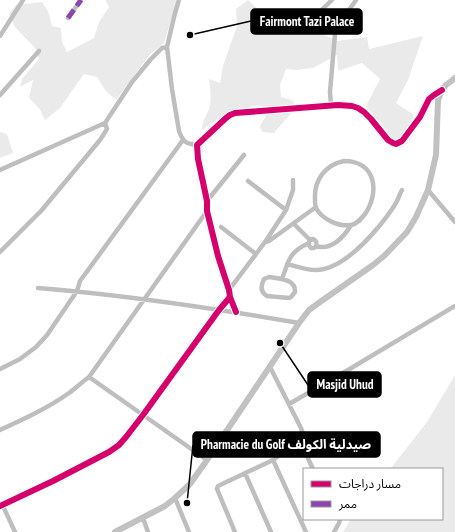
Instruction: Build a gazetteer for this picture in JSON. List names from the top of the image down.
{
  "places": ["Fairmont Tazi Palace", "Masjid Uhud", "Pharmacie du Golf صيدلية الكولف"],
  "legend": ["مسار دراجات", "ممر"]
}
